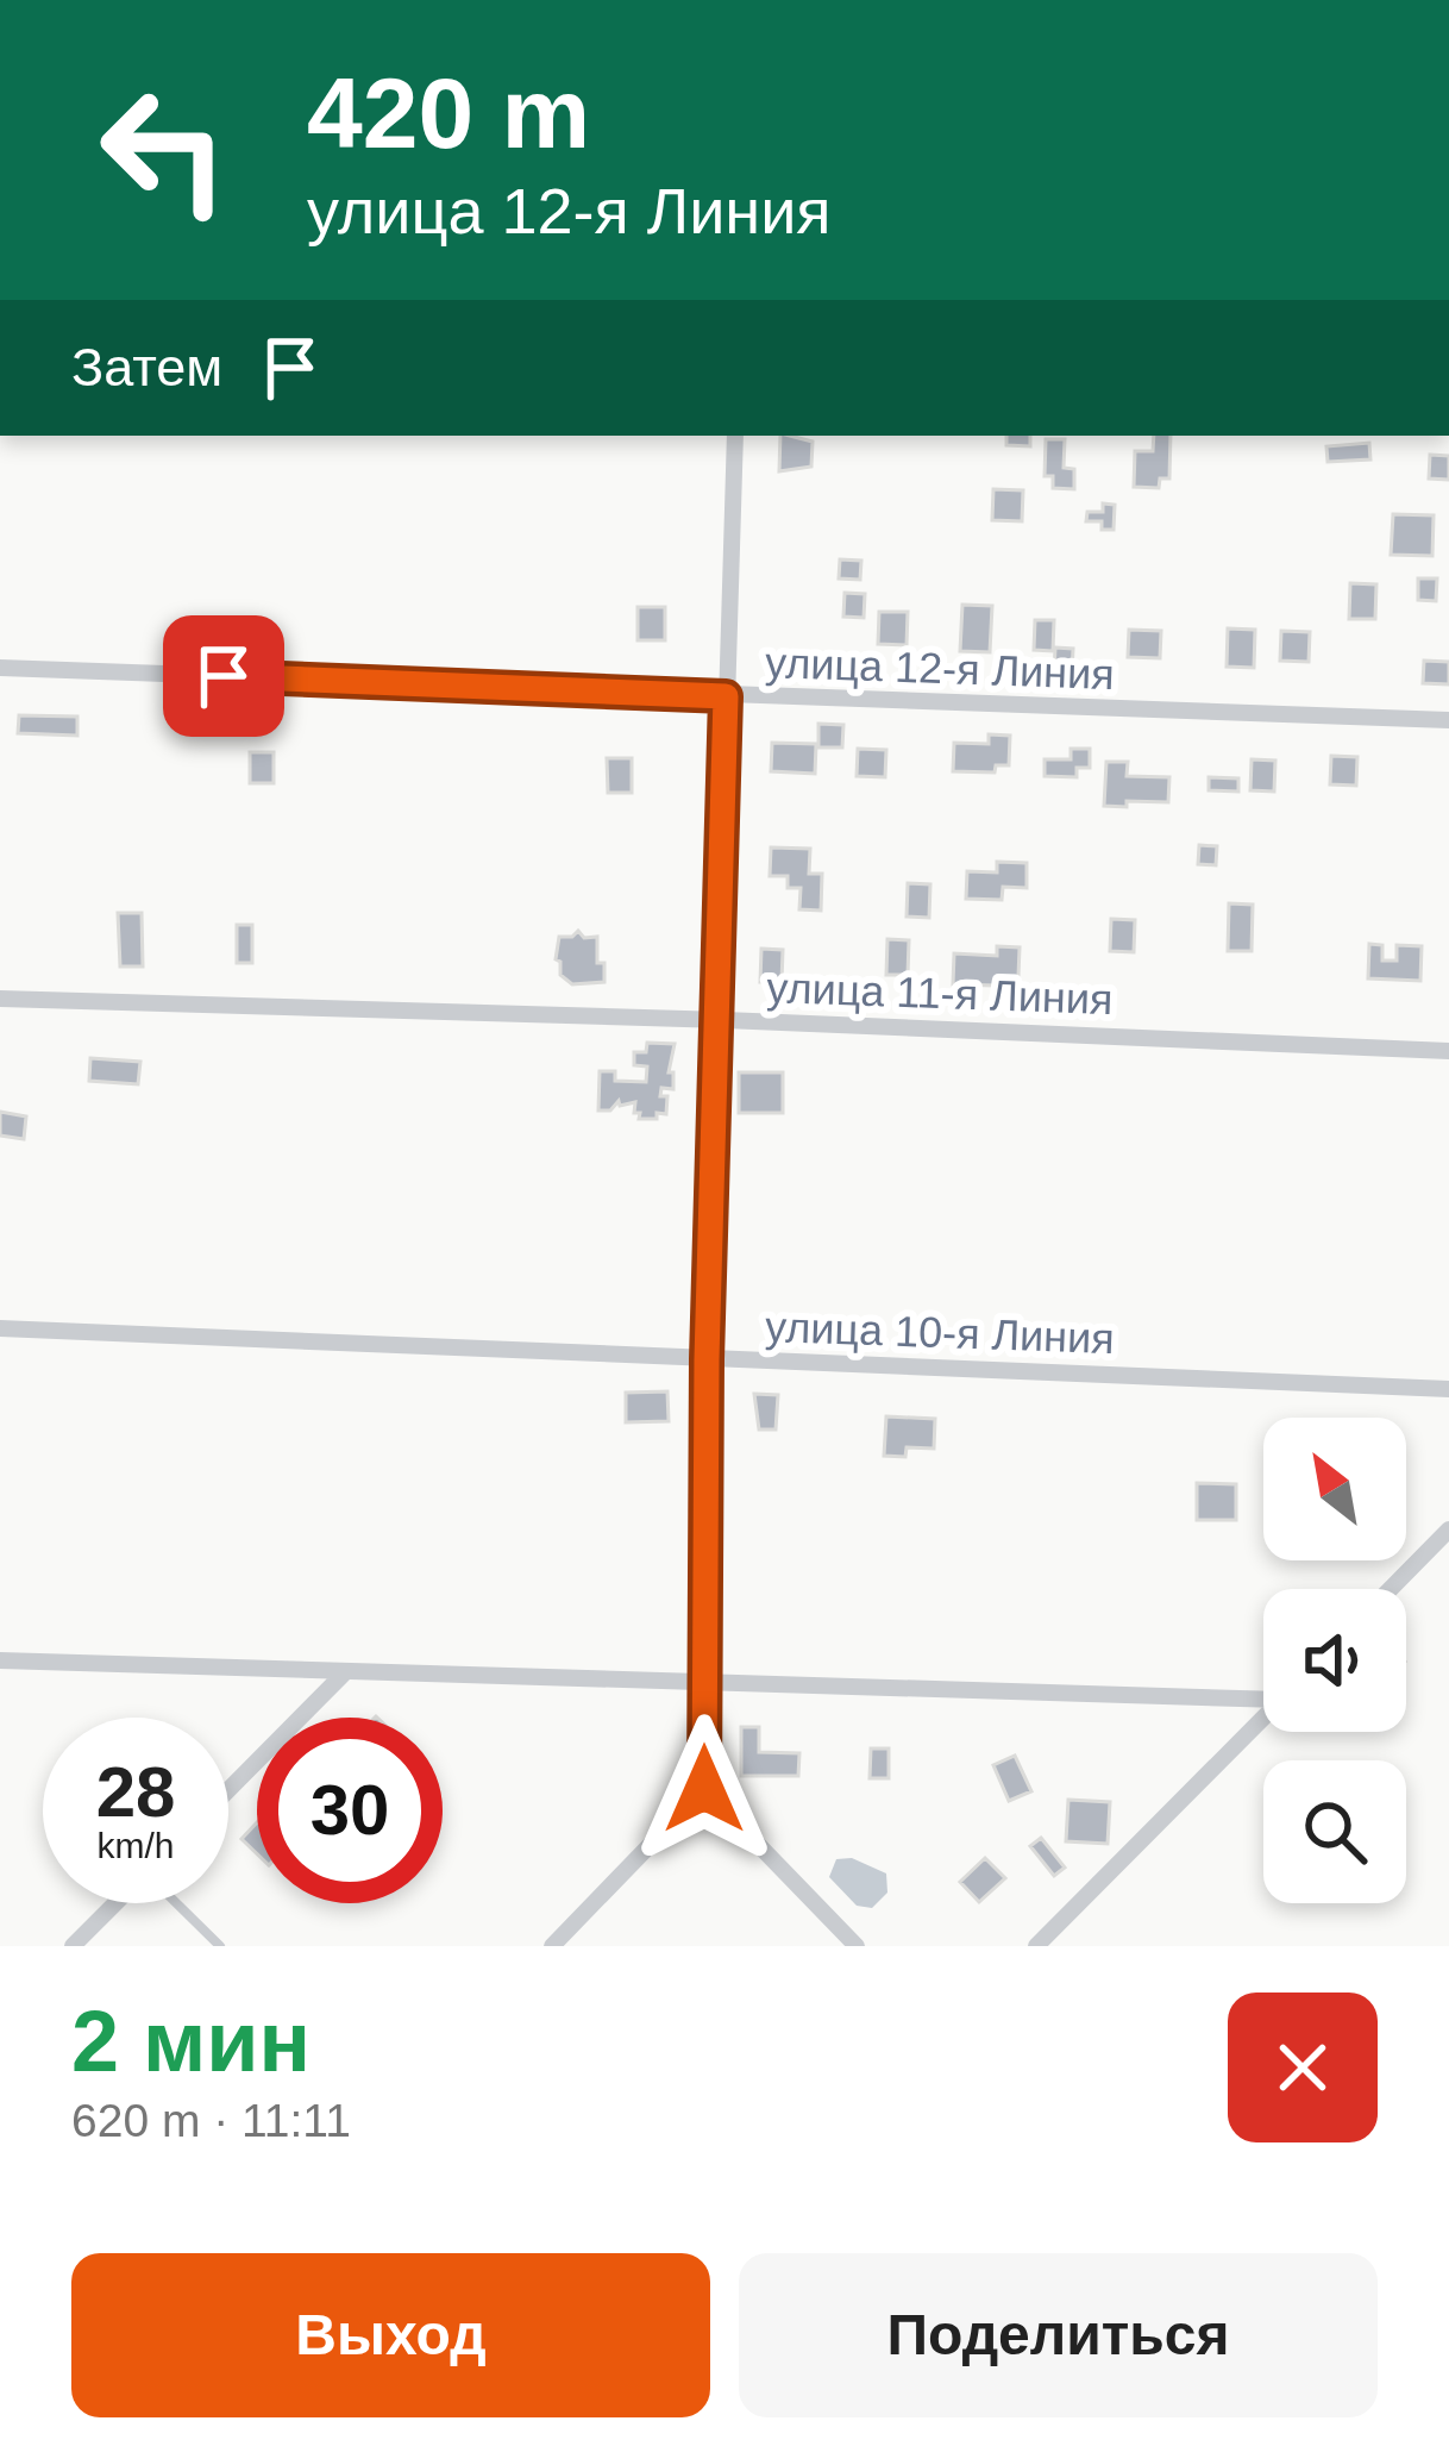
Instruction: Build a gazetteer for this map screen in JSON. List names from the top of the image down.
{
  "streets": {
    "street": ["улица 12-я Линия", "улица 11-я Линия", "улица 10-я Линия"]
  },
  "north": "top left",
  "page": {
    "turn": ["420 m", "улица 12-я Линия"],
    "then": "Затем",
    "speed": "28 km/h",
    "limit": "30",
    "heading": ["2 мин", "620 m · 11:11"],
    "buttons": ["Выход", "Поделиться"]
  }
}
